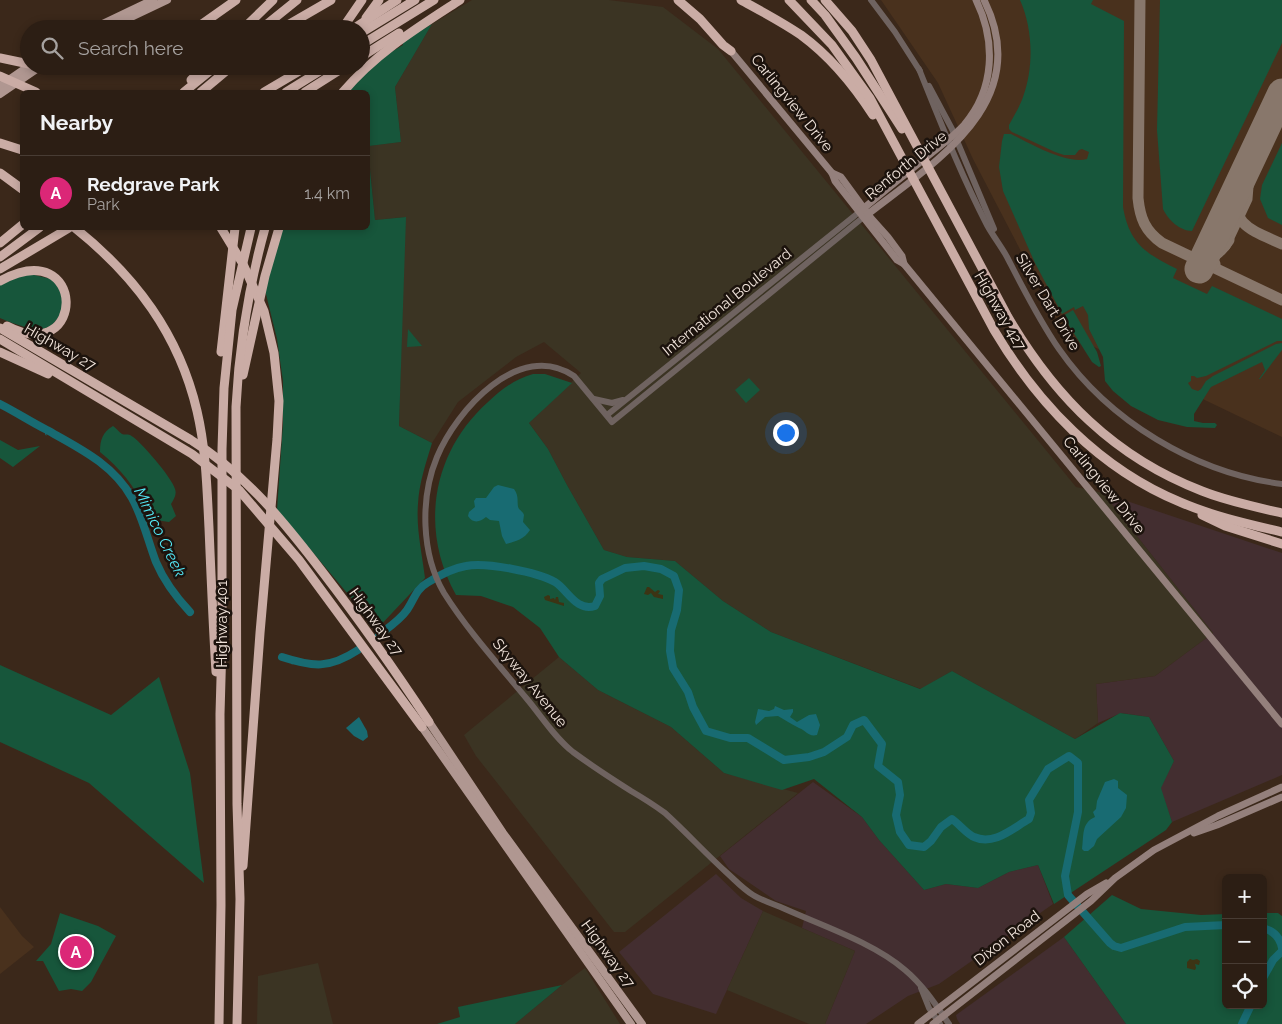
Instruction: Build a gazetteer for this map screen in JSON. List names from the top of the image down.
{
  "streets": {
    "highway": ["Highway 427", "Highway 27", "Highway 401"],
    "main road": ["Carlingview Drive", "Renforth Drive", "Dixon Road"],
    "street": ["International Boulevard", "Silver Dart Drive", "Skyway Avenue"]
  },
  "crossings": [
    ["Carlingview Drive", "Renforth Drive"],
    ["Carlingview Drive", "International Boulevard"],
    ["Renforth Drive", "International Boulevard"],
    ["Renforth Drive", "Silver Dart Drive"],
    ["International Boulevard", "Skyway Avenue"],
    ["Skyway Avenue", "Dixon Road"]
  ],
  "water": ["Mimico Creek"],
  "page": {
    "search": "Search here",
    "heading": "Nearby",
    "list": [
      {
        "mark": "A",
        "name": "Redgrave Park",
        "note": "Park",
        "value": "1.4 km"
      }
    ],
    "map_buttons": ["+", "−"],
    "pins": "A"
  }
}
